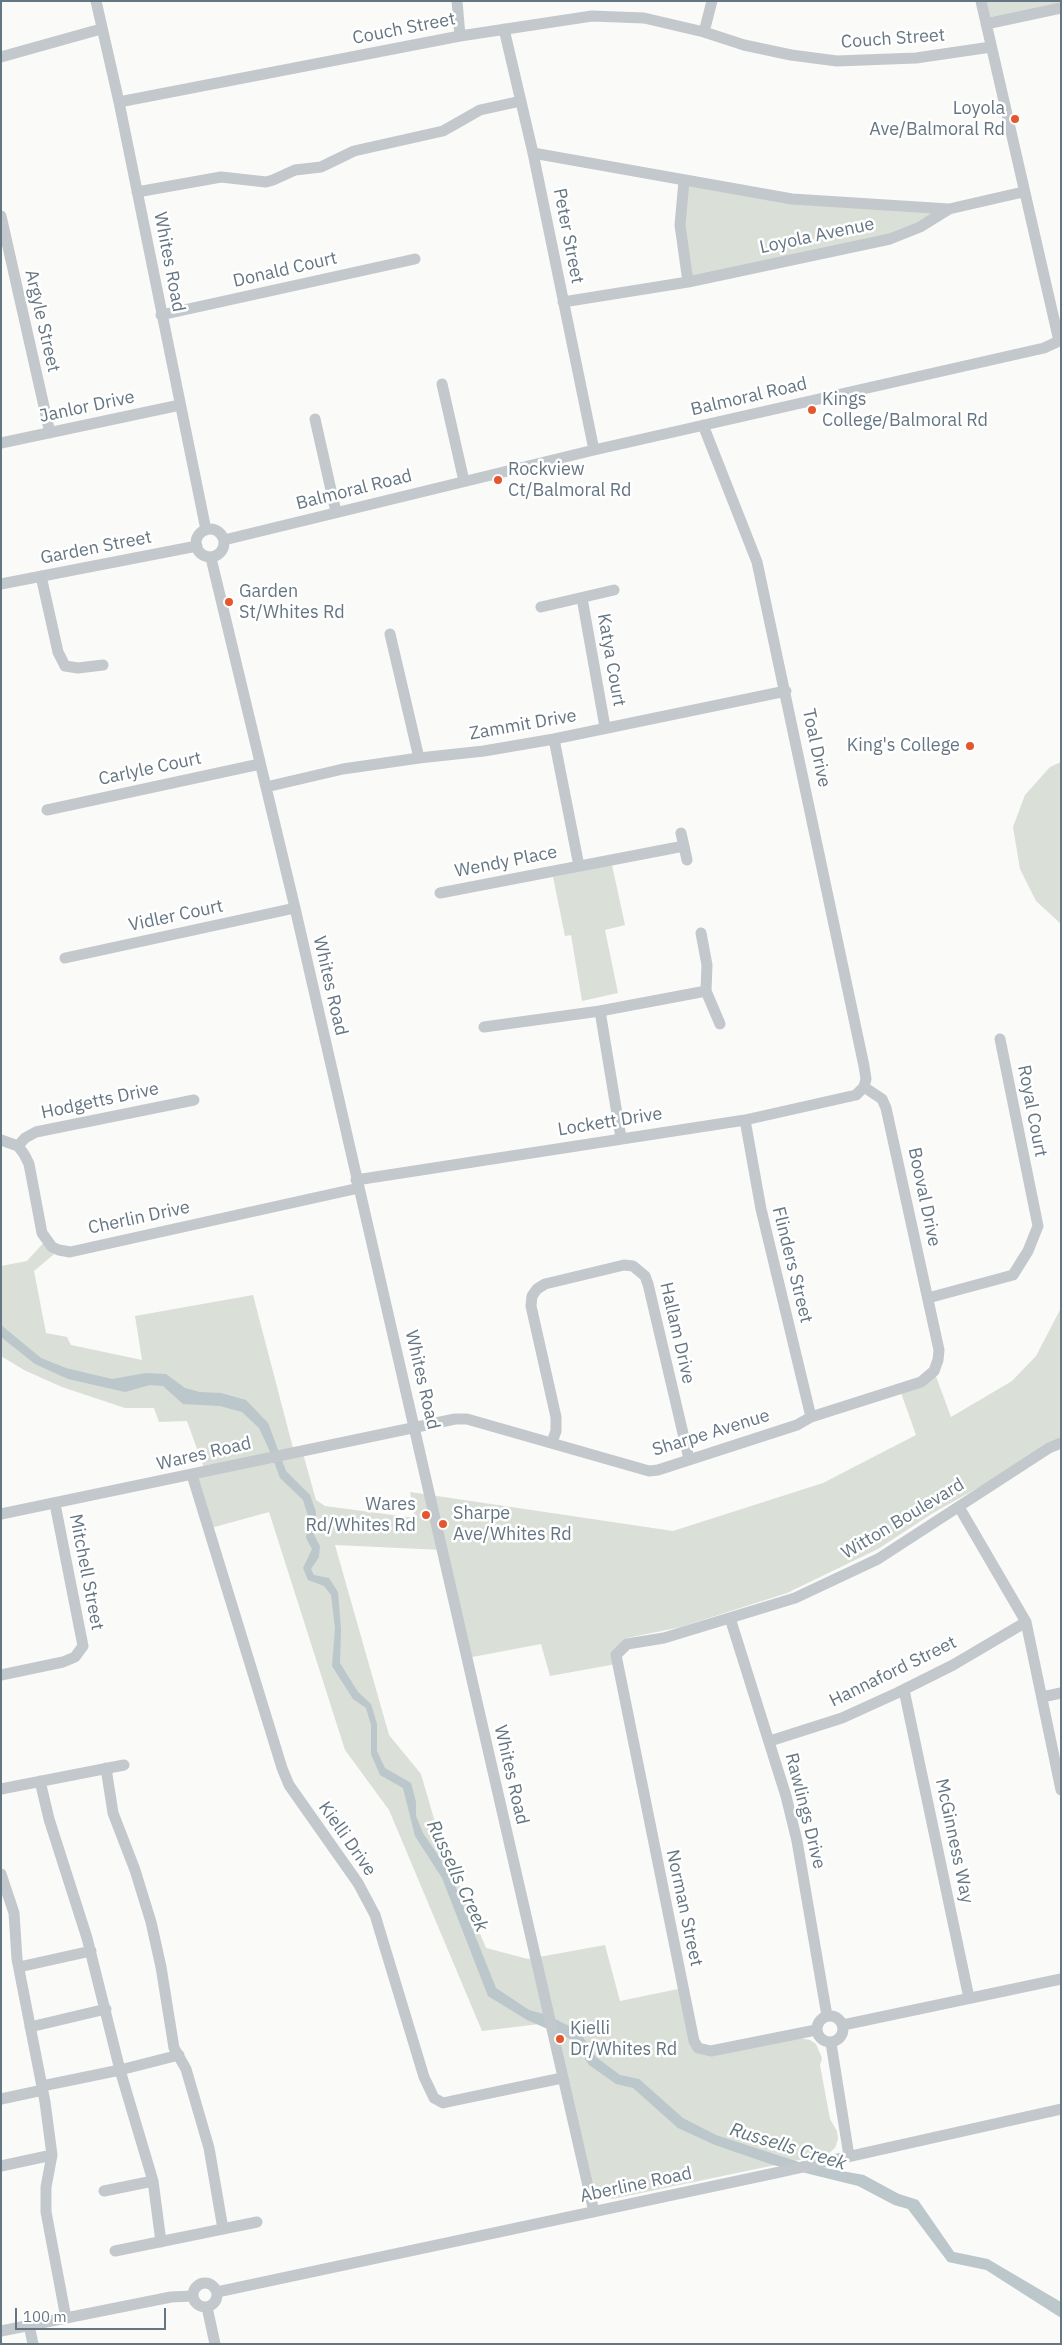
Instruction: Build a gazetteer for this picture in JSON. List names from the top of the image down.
{
  "streets": {
    "street": [
      "Couch Street",
      "Peter Street",
      "Loyola Avenue",
      "Whites Road",
      "Donald Court",
      "Argyle Street",
      "Balmoral Road",
      "Janlor Drive",
      "Garden Street",
      "Katya Court",
      "Zammit Drive",
      "Toal Drive",
      "Carlyle Court",
      "Wendy Place",
      "Vidler Court",
      "Hodgetts Drive",
      "Royal Court",
      "Lockett Drive",
      "Booval Drive",
      "Cherlin Drive",
      "Flinders Street",
      "Hallam Drive",
      "Sharpe Avenue",
      "Wares Road",
      "Witton Boulevard",
      "Mitchell Street",
      "Hannaford Street",
      "Rawlings Drive",
      "Kielli Drive",
      "McGinness Way",
      "Norman Street",
      "Aberline Road"
    ]
  },
  "crossings": [
    ["Couch Street", "Peter Street"],
    ["Couch Street", "Whites Road"],
    ["Couch Street", "Balmoral Road"],
    ["Peter Street", "Loyola Avenue"],
    ["Peter Street", "Balmoral Road"],
    ["Loyola Avenue", "Balmoral Road"],
    ["Whites Road", "Donald Court"],
    ["Whites Road", "Balmoral Road"],
    ["Whites Road", "Janlor Drive"],
    ["Whites Road", "Garden Street"],
    ["Whites Road", "Zammit Drive"],
    ["Whites Road", "Carlyle Court"],
    ["Whites Road", "Vidler Court"],
    ["Whites Road", "Lockett Drive"],
    ["Whites Road", "Cherlin Drive"],
    ["Whites Road", "Sharpe Avenue"],
    ["Whites Road", "Wares Road"],
    ["Whites Road", "Kielli Drive"],
    ["Whites Road", "Aberline Road"],
    ["Argyle Street", "Janlor Drive"],
    ["Balmoral Road", "Garden Street"],
    ["Balmoral Road", "Toal Drive"],
    ["Katya Court", "Zammit Drive"],
    ["Zammit Drive", "Toal Drive"],
    ["Zammit Drive", "Wendy Place"],
    ["Toal Drive", "Lockett Drive"],
    ["Toal Drive", "Booval Drive"],
    ["Hodgetts Drive", "Cherlin Drive"],
    ["Royal Court", "Booval Drive"],
    ["Lockett Drive", "Booval Drive"],
    ["Lockett Drive", "Cherlin Drive"],
    ["Lockett Drive", "Flinders Street"],
    ["Booval Drive", "Sharpe Avenue"],
    ["Flinders Street", "Sharpe Avenue"],
    ["Hallam Drive", "Sharpe Avenue"],
    ["Sharpe Avenue", "Wares Road"],
    ["Wares Road", "Mitchell Street"],
    ["Wares Road", "Kielli Drive"],
    ["Witton Boulevard", "Rawlings Drive"],
    ["Witton Boulevard", "Norman Street"],
    ["Hannaford Street", "Rawlings Drive"],
    ["Hannaford Street", "McGinness Way"],
    ["Rawlings Drive", "Norman Street"]
  ],
  "water": ["Russells Creek"],
  "places": [
    "Loyola Ave/Balmoral Rd",
    "Kings College/Balmoral Rd",
    "Rockview Ct/Balmoral Rd",
    "Garden St/Whites Rd",
    "King's College",
    "Wares Rd/Whites Rd",
    "Sharpe Ave/Whites Rd",
    "Kielli Dr/Whites Rd"
  ],
  "scale_bar": "100 m"
}
